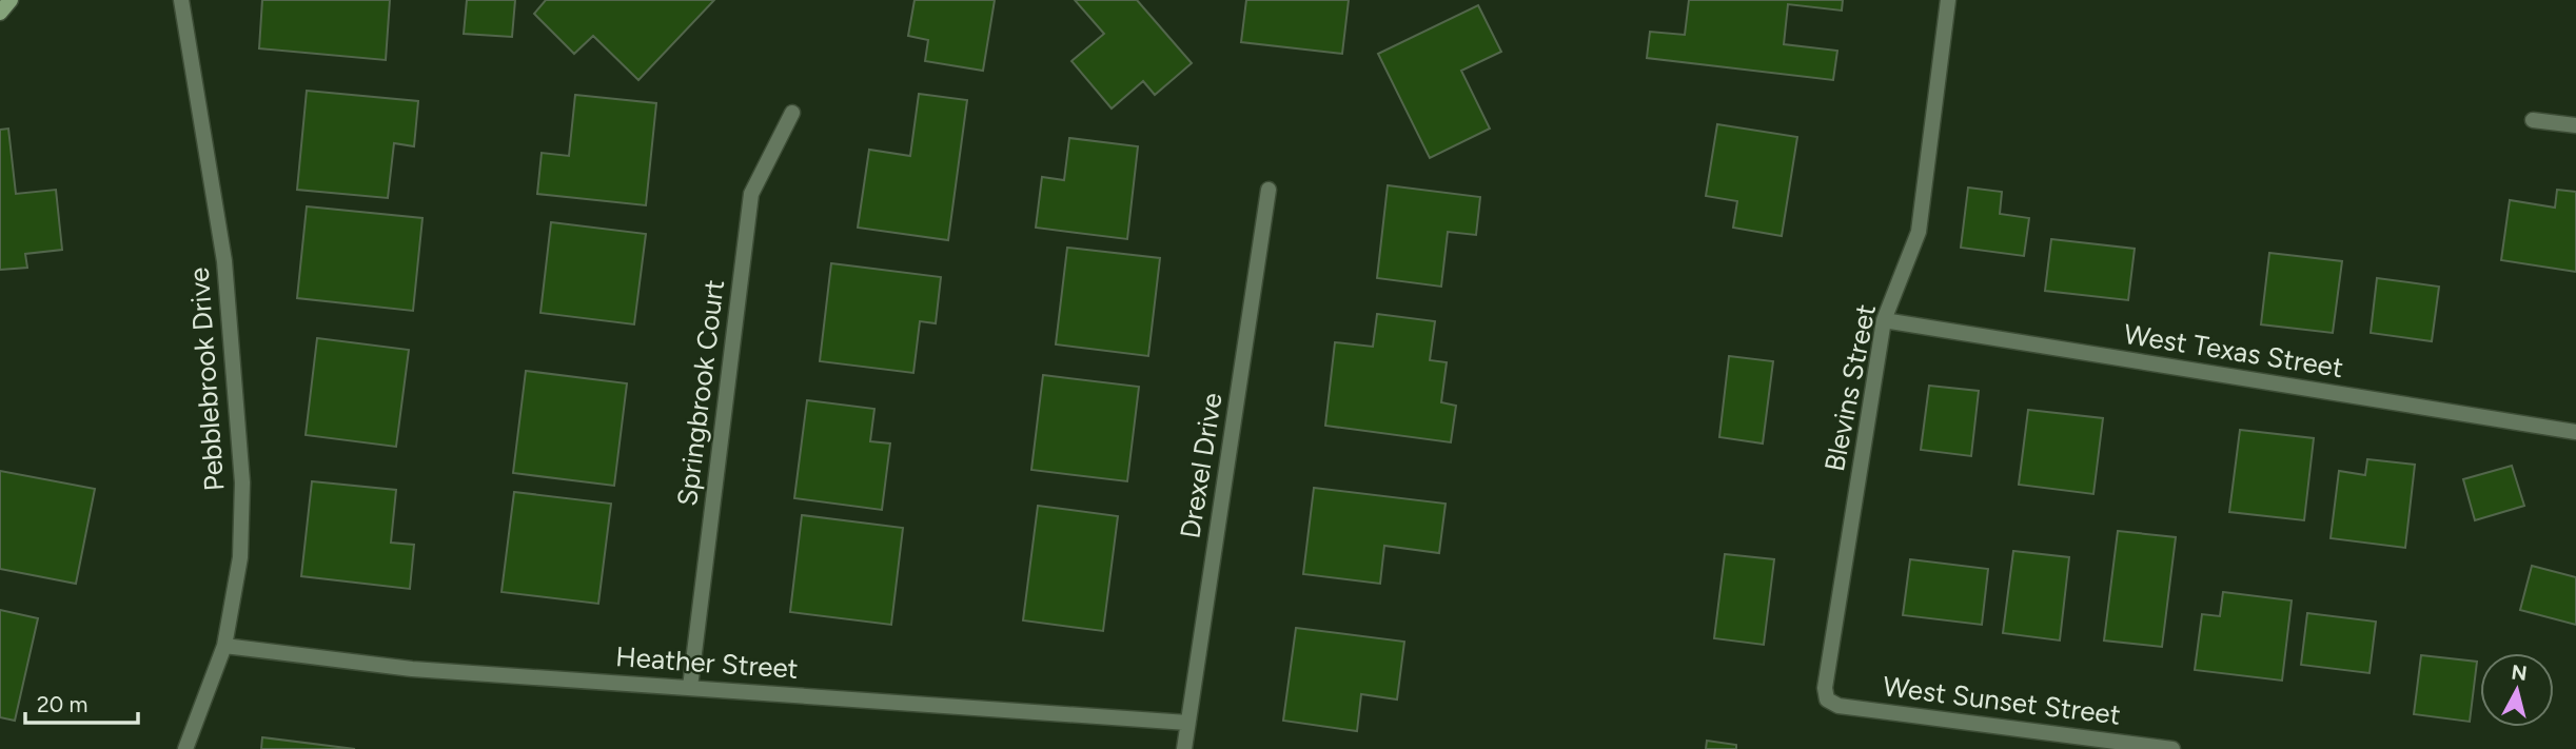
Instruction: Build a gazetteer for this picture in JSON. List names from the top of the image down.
{
  "streets": {
    "street": [
      "West Texas Street",
      "Pebblebrook Drive",
      "Blevins Street",
      "Springbrook Court",
      "Drexel Drive",
      "Heather Street",
      "West Sunset Street"
    ]
  },
  "crossings": [
    ["West Texas Street", "Blevins Street"],
    ["Pebblebrook Drive", "Heather Street"],
    ["Blevins Street", "West Sunset Street"],
    ["Springbrook Court", "Heather Street"],
    ["Drexel Drive", "Heather Street"]
  ],
  "scale_bar": "20 m",
  "north": "top"
}
